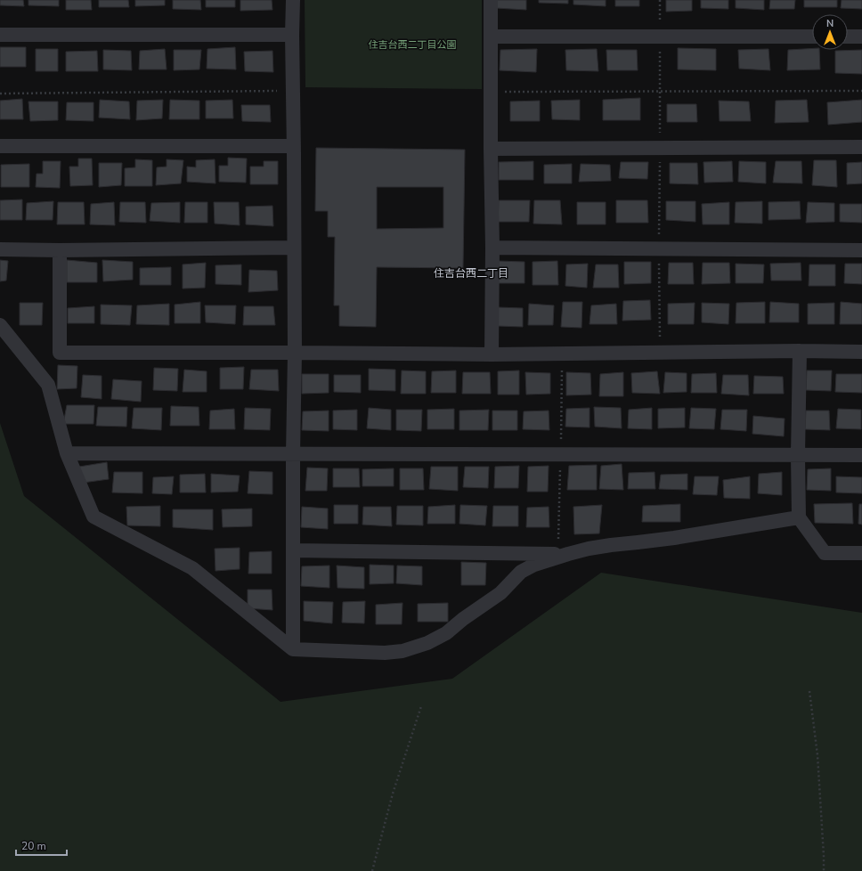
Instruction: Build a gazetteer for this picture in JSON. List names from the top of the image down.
{
  "districts": ["住吉台西二丁目"],
  "parks": ["住吉台西二丁目公園"],
  "scale_bar": "20 m",
  "north": "top"
}
